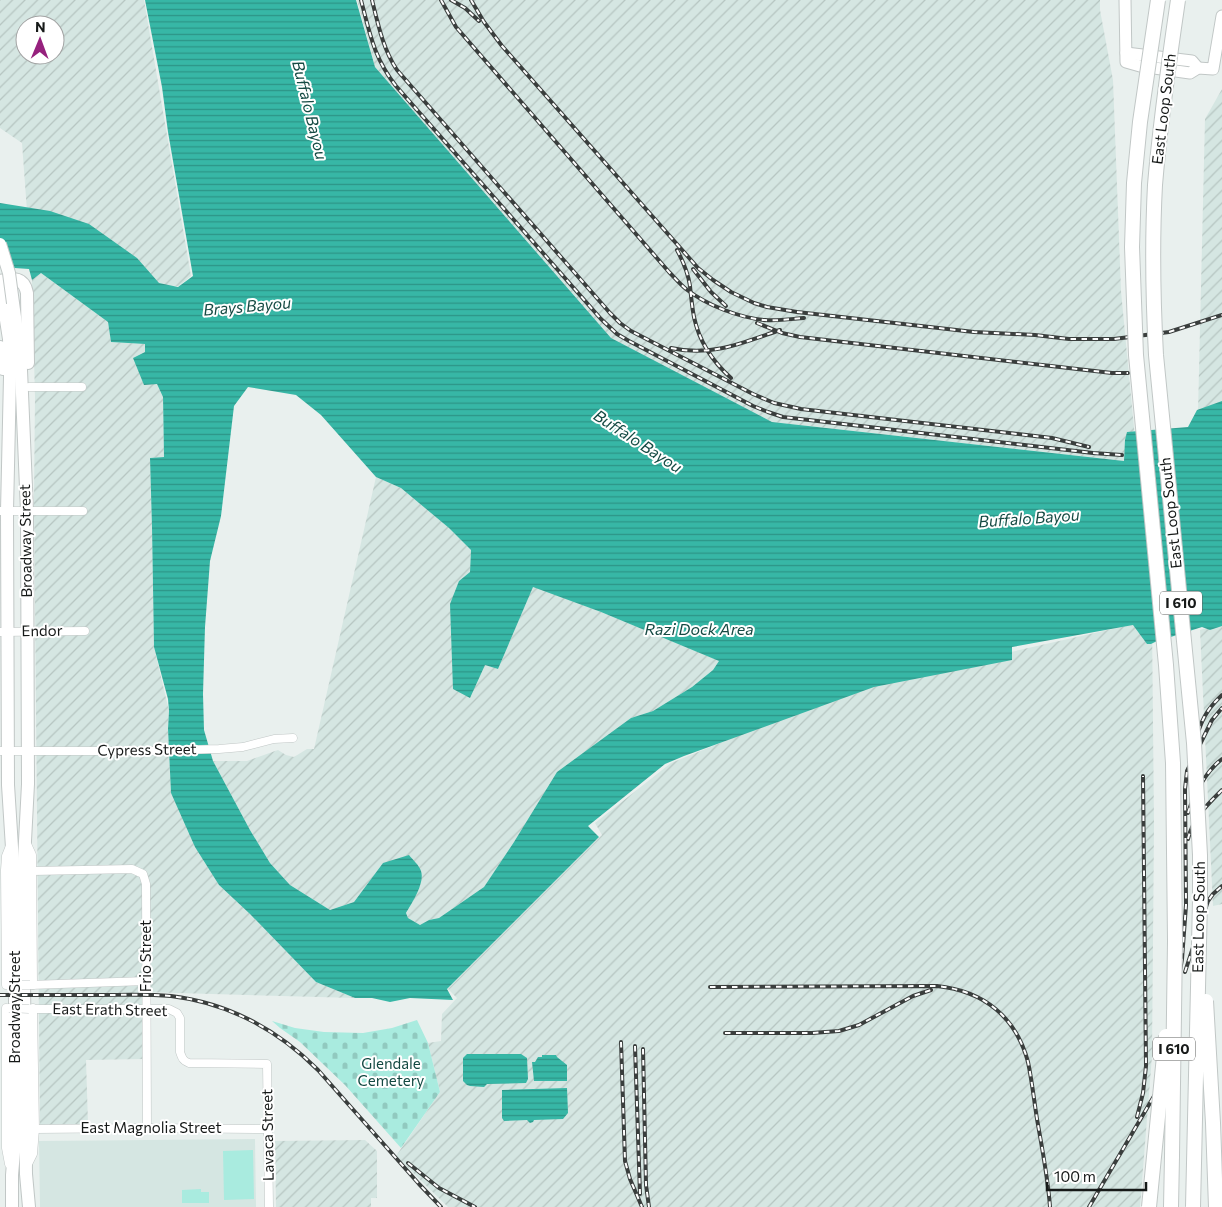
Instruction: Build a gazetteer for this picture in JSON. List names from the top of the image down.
{
  "streets": {
    "highway": ["East Loop South", "I 610"],
    "main road": ["Broadway Street"],
    "street": [
      "Endor",
      "Cypress Street",
      "Frio Street",
      "East Erath Street",
      "East Magnolia Street",
      "Lavaca Street"
    ]
  },
  "crossings": [
    ["Broadway Street", "Endor"],
    ["Broadway Street", "Cypress Street"],
    ["Broadway Street", "Frio Street"],
    ["Broadway Street", "East Erath Street"],
    ["Broadway Street", "East Magnolia Street"],
    ["Frio Street", "East Erath Street"],
    ["Frio Street", "East Magnolia Street"],
    ["East Erath Street", "Lavaca Street"],
    ["East Magnolia Street", "Lavaca Street"]
  ],
  "water": ["Buffalo Bayou", "Brays Bayou", "Razi Dock Area"],
  "parks": ["Glendale Cemetery"],
  "scale_bar": "100 m",
  "north": "top"
}
